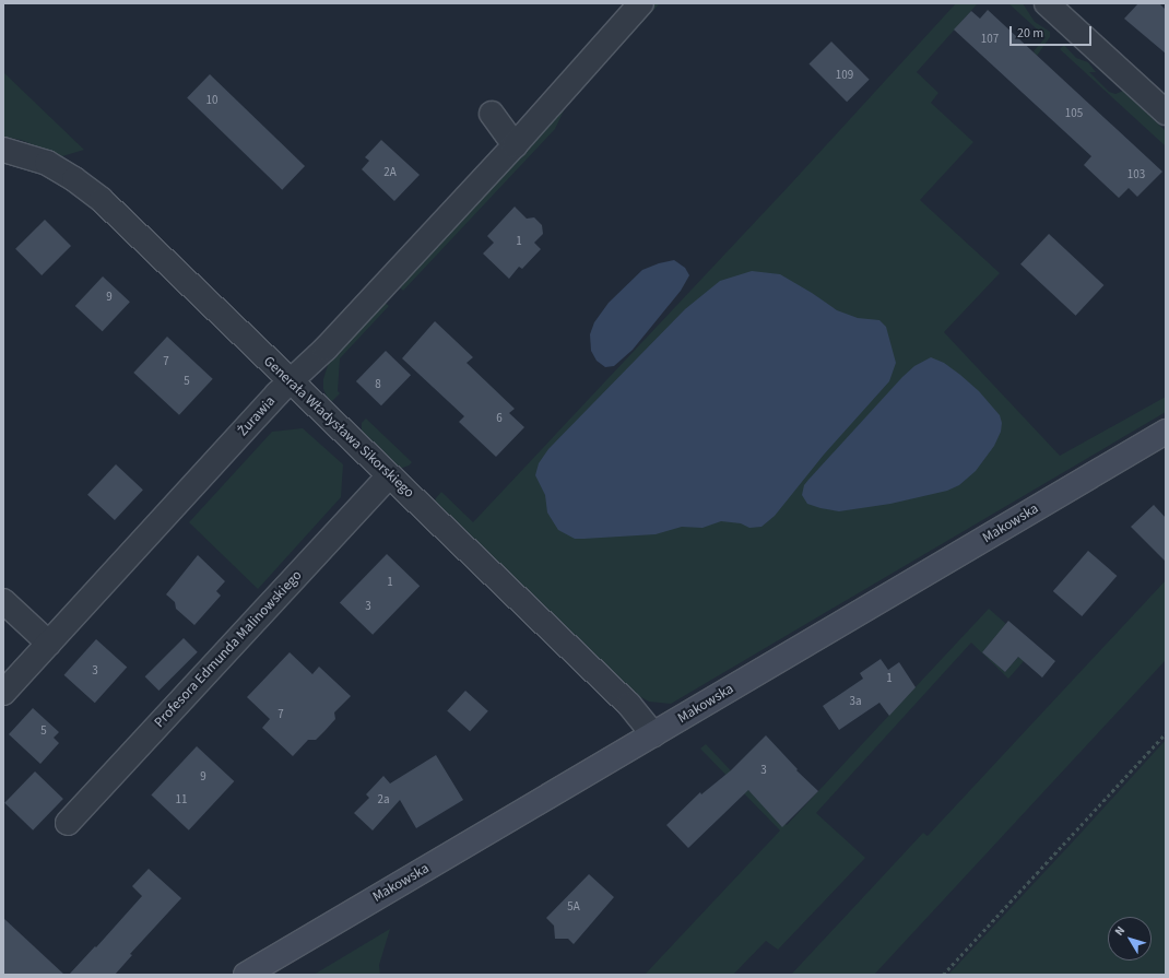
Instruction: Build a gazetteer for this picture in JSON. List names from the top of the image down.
{
  "streets": {
    "street": [
      "Żurawia",
      "Generała Władysława Sikorskiego",
      "Makowska",
      "Profesora Edmunda Malinowskiego"
    ]
  },
  "crossings": [
    ["Żurawia", "Generała Władysława Sikorskiego"],
    ["Generała Władysława Sikorskiego", "Makowska"],
    ["Generała Władysława Sikorskiego", "Profesora Edmunda Malinowskiego"]
  ],
  "house_numbers": [
    "107",
    "109",
    "10",
    "105",
    "2A",
    "103",
    "1",
    "9",
    "7",
    "5",
    "8",
    "6",
    "1",
    "3",
    "3",
    "1",
    "3a",
    "7",
    "5",
    "3",
    "9",
    "11",
    "2a",
    "5A"
  ],
  "scale_bar": "20 m",
  "north": "top left"
}
